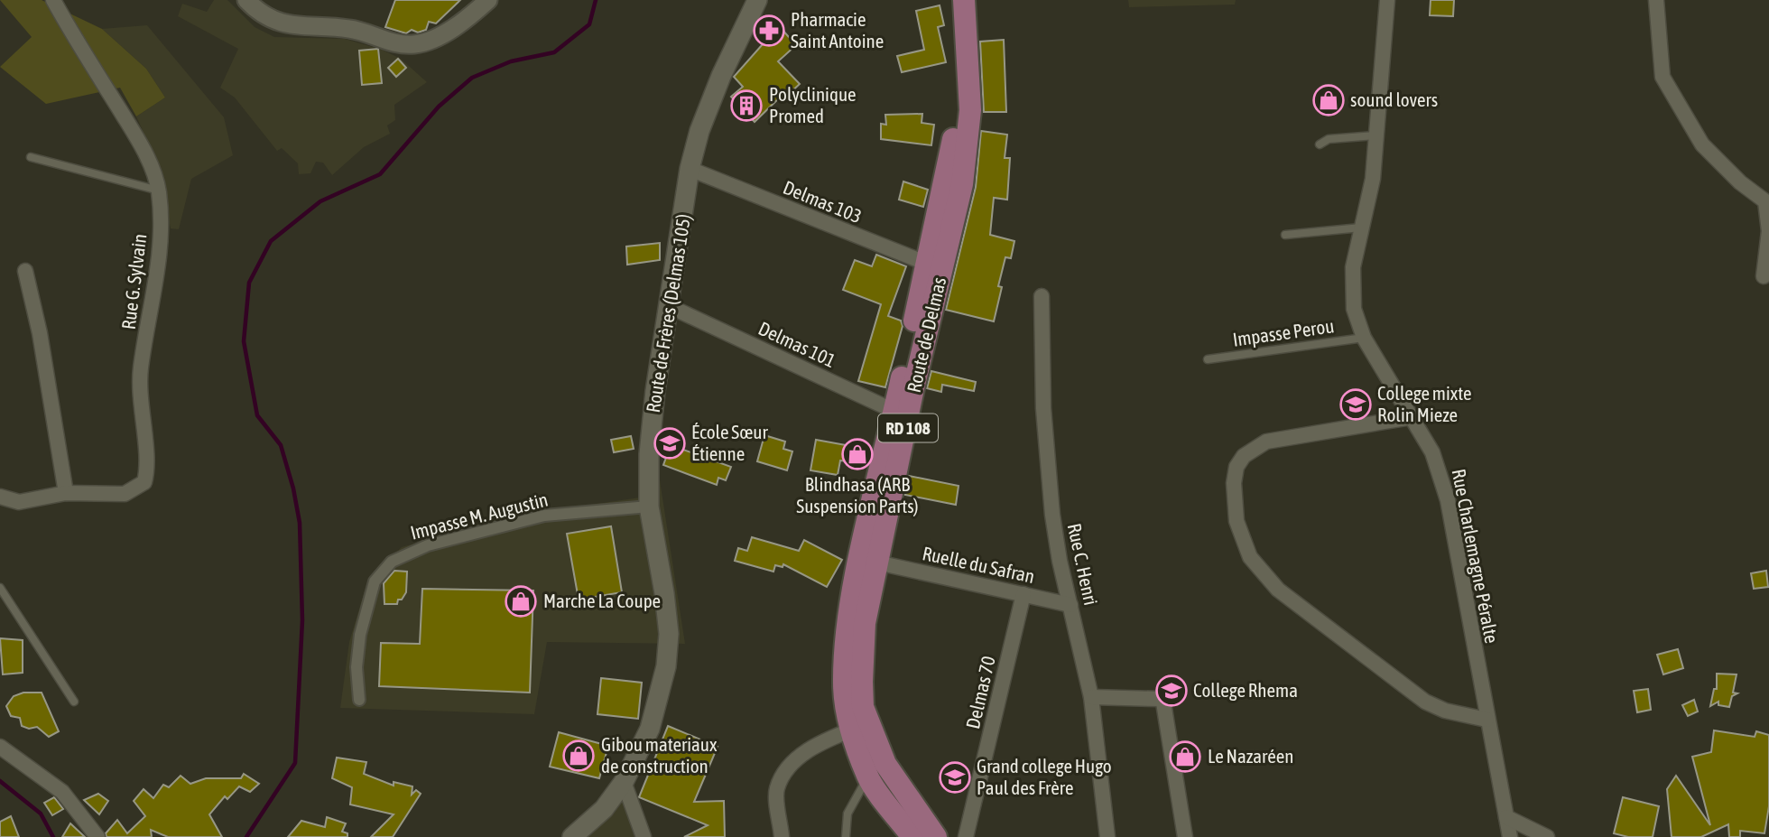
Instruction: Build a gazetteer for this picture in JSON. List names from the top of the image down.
{
  "streets": {
    "main road": ["Route de Frères (Delmas 105)", "Route de Delmas", "RD 108"],
    "street": [
      "Delmas 103",
      "Rue G. Sylvain",
      "Delmas 101",
      "Impasse M. Augustin",
      "Rue Charlemagne Péralte",
      "Rue C. Henri",
      "Ruelle du Safran",
      "Delmas 70"
    ],
    "lane": ["Impasse Perou"]
  },
  "crossings": [
    ["Delmas 103", "Route de Frères (Delmas 105)"],
    ["Delmas 103", "Route de Delmas"],
    ["Route de Frères (Delmas 105)", "Delmas 101"],
    ["Route de Frères (Delmas 105)", "Impasse M. Augustin"],
    ["Impasse Perou", "Rue Charlemagne Péralte"],
    ["Route de Delmas", "Delmas 101"],
    ["Route de Delmas", "Ruelle du Safran"],
    ["Rue C. Henri", "Ruelle du Safran"],
    ["Ruelle du Safran", "Delmas 70"]
  ],
  "places": {
    "pharmacy": ["Pharmacie Saint Antoine"],
    "shop": [
      "sound lovers",
      "Blindhasa (ARB Suspension Parts)",
      "Marche La Coupe",
      "Gibou materiaux de construction",
      "Le Nazaréen"
    ],
    "building": ["Polyclinique Promed"],
    "school or university": [
      "College mixte Rolin Mieze",
      "École Sœur Étienne",
      "College Rhema",
      "Grand college Hugo Paul des Frère"
    ]
  }
}
